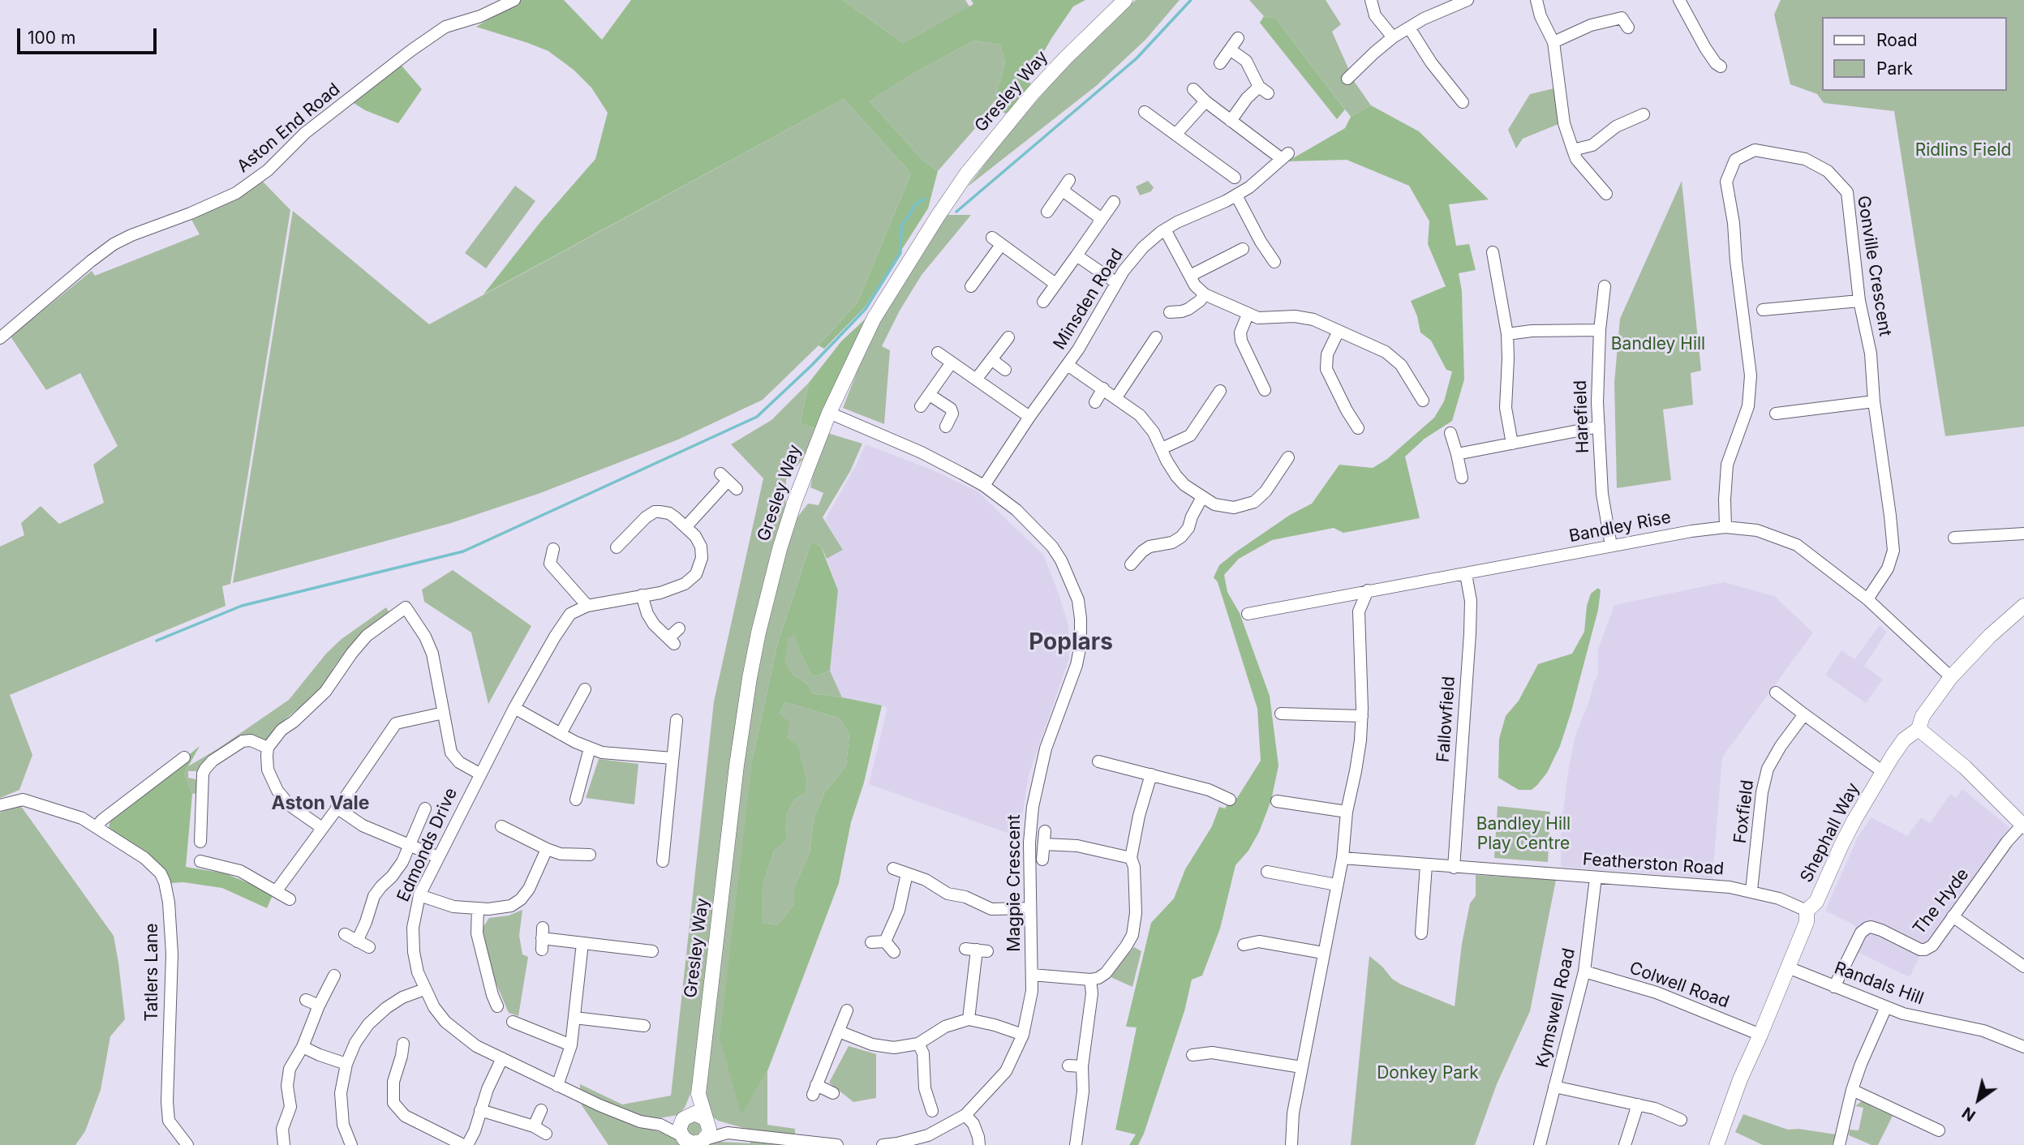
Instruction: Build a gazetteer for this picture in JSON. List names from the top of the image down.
{
  "streets": {
    "street": [
      "Gresley Way",
      "Aston End Road",
      "Gonville Crescent",
      "Minsden Road",
      "Harefield",
      "Bandley Rise",
      "Fallowfield",
      "Foxfield",
      "Shephall Way",
      "Edmonds Drive",
      "Featherston Road",
      "Magpie Crescent",
      "The Hyde",
      "Tatlers Lane",
      "Randals Hill",
      "Colwell Road",
      "Kymswell Road"
    ]
  },
  "crossings": [
    ["Gresley Way", "Edmonds Drive"],
    ["Gresley Way", "Magpie Crescent"],
    ["Gonville Crescent", "Bandley Rise"],
    ["Minsden Road", "Magpie Crescent"],
    ["Harefield", "Bandley Rise"],
    ["Bandley Rise", "Fallowfield"],
    ["Bandley Rise", "Shephall Way"],
    ["Fallowfield", "Featherston Road"],
    ["Foxfield", "Featherston Road"],
    ["Shephall Way", "Featherston Road"],
    ["Shephall Way", "Randals Hill"],
    ["Shephall Way", "Colwell Road"],
    ["Featherston Road", "Kymswell Road"],
    ["The Hyde", "Randals Hill"],
    ["Colwell Road", "Kymswell Road"]
  ],
  "districts": ["Poplars", "Aston Vale"],
  "parks": [
    "Ridlins Field",
    "Bandley Hill",
    "Bandley Hill Play Centre",
    "Donkey Park"
  ],
  "legend": ["Road", "Park"],
  "scale_bar": "100 m",
  "north": "bottom left"
}
